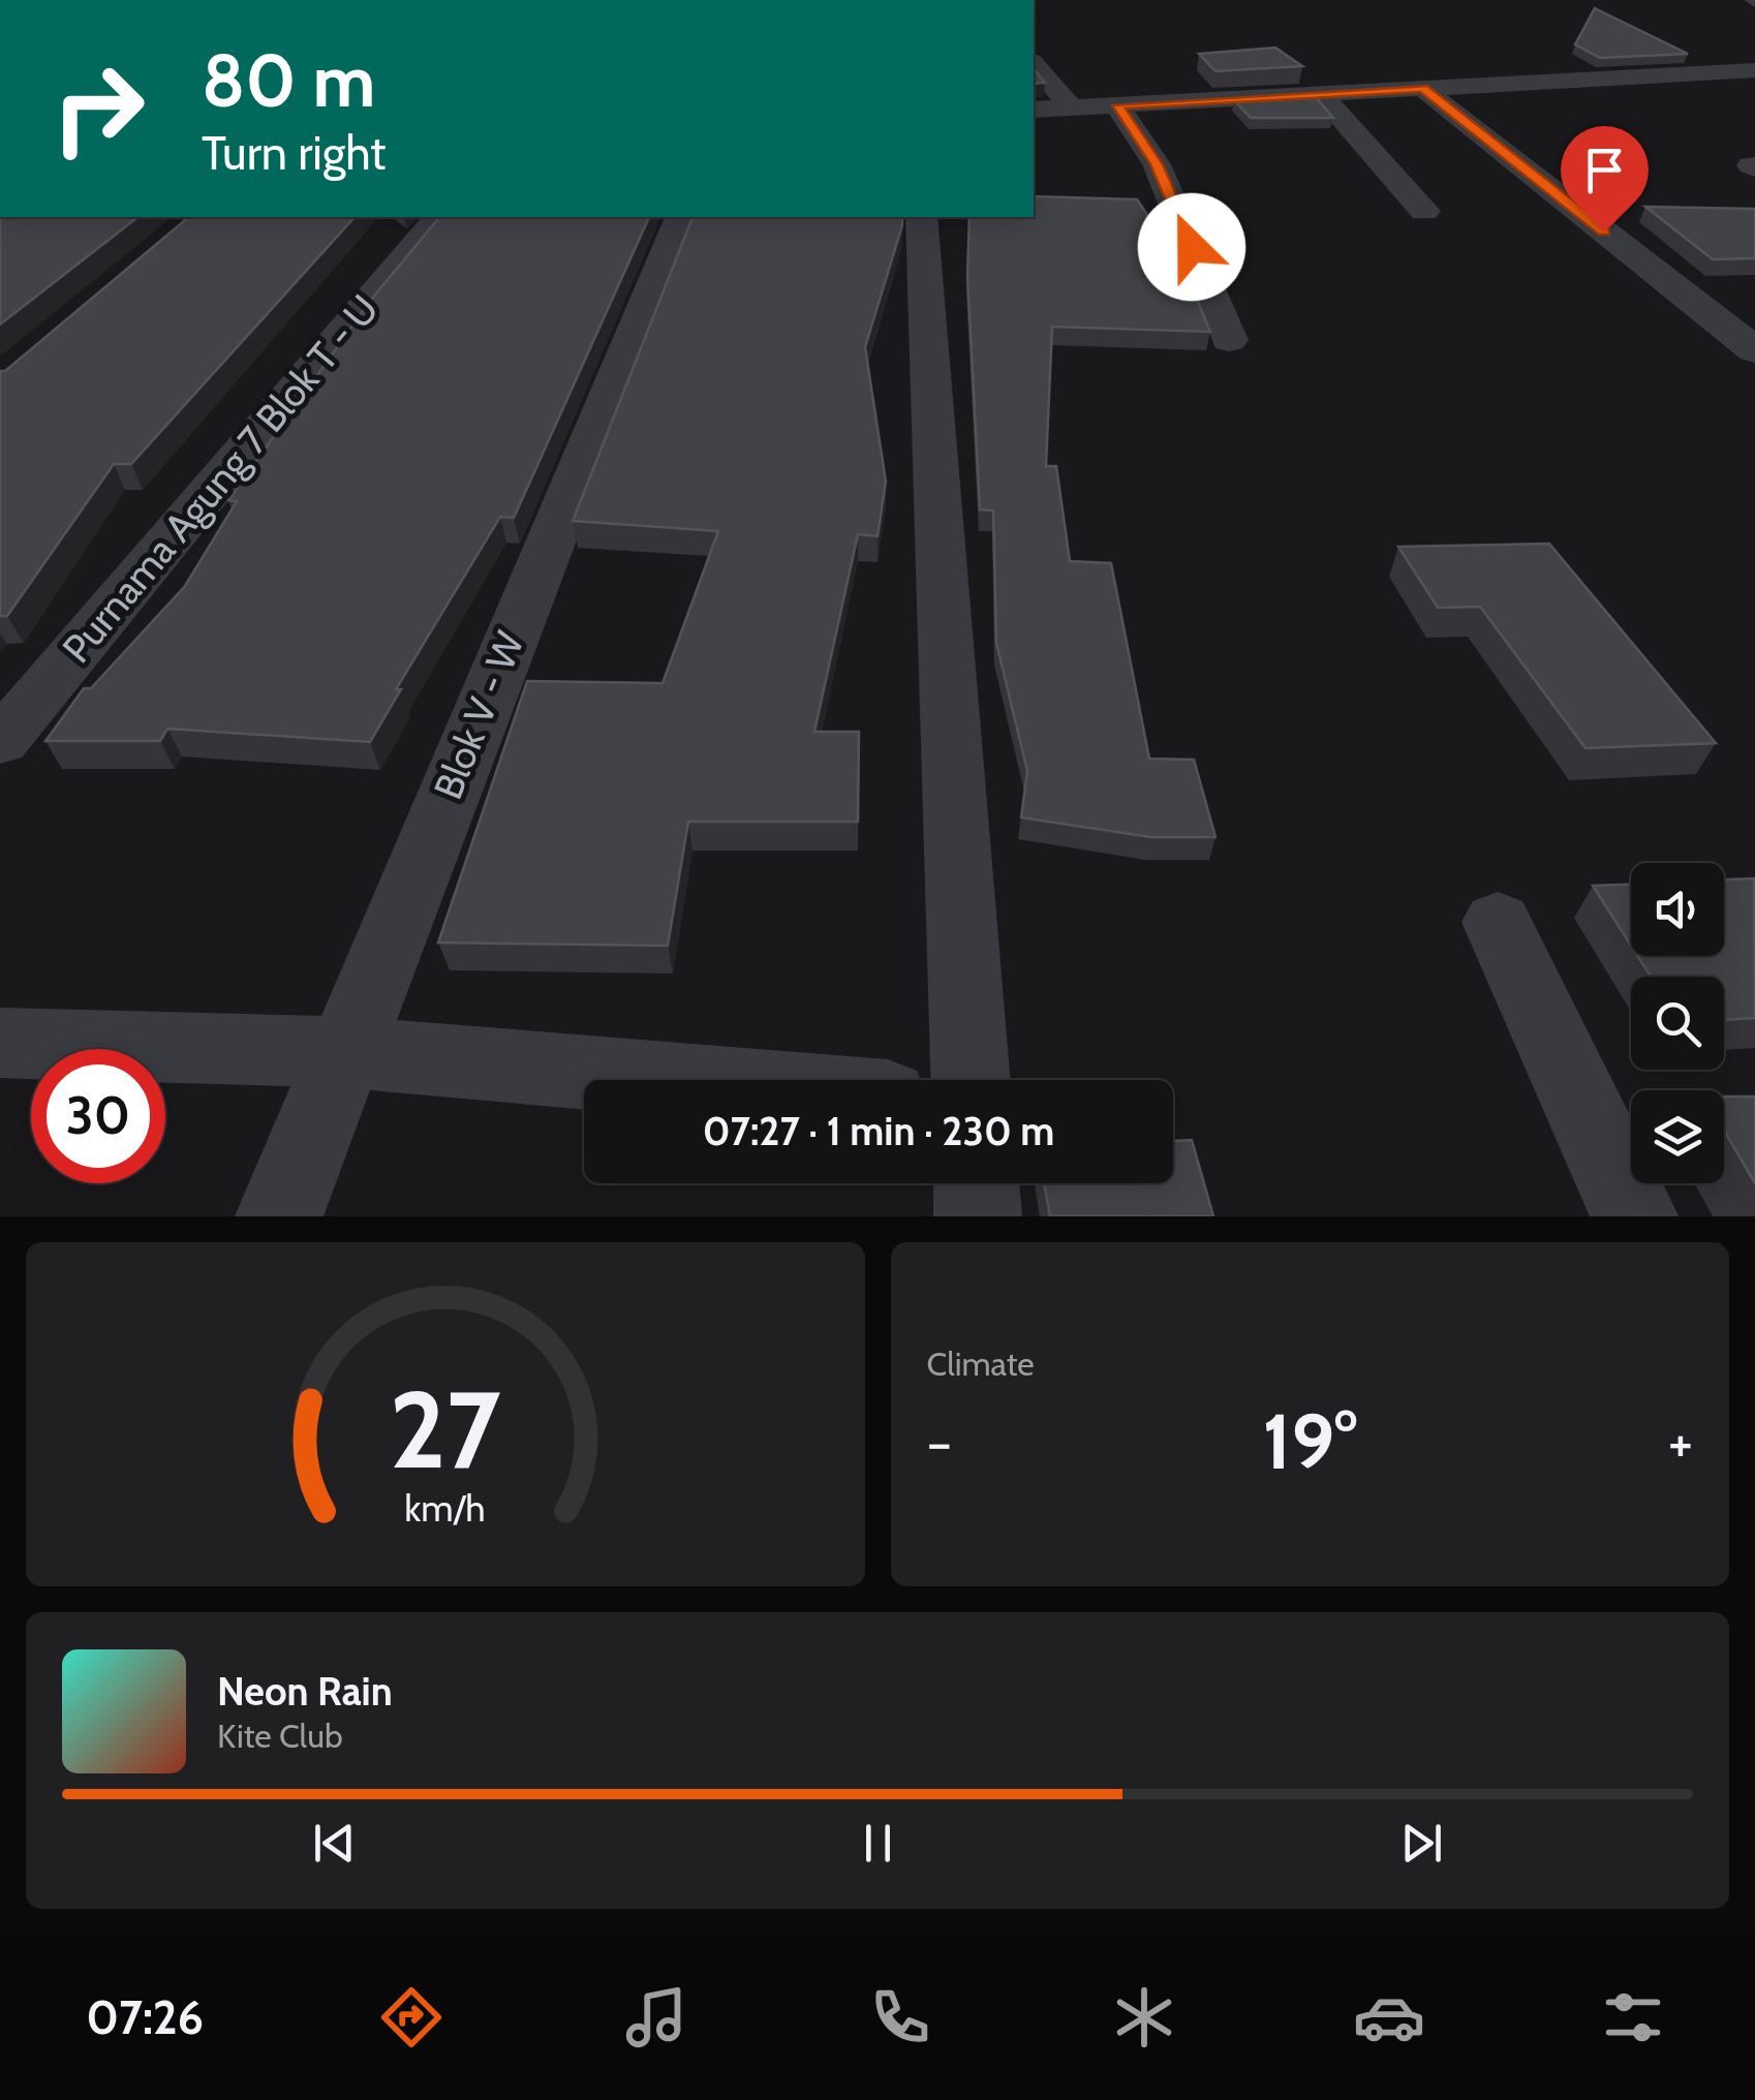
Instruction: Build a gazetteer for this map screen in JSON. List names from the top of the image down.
{
  "streets": {
    "street": ["Purnama Agung 7 Blok T - U", "Blok V - W"]
  },
  "page": {
    "turn": ["80 m", "Turn right"],
    "limit": "30",
    "trip": "07:27 · 1 min · 230 m",
    "tile": "Climate",
    "heat": ["−", "19°", "+"],
    "song": ["Neon Rain", "Kite Club"],
    "tabs": "07:26",
    "gauge": ["27", "km/h"]
  }
}
